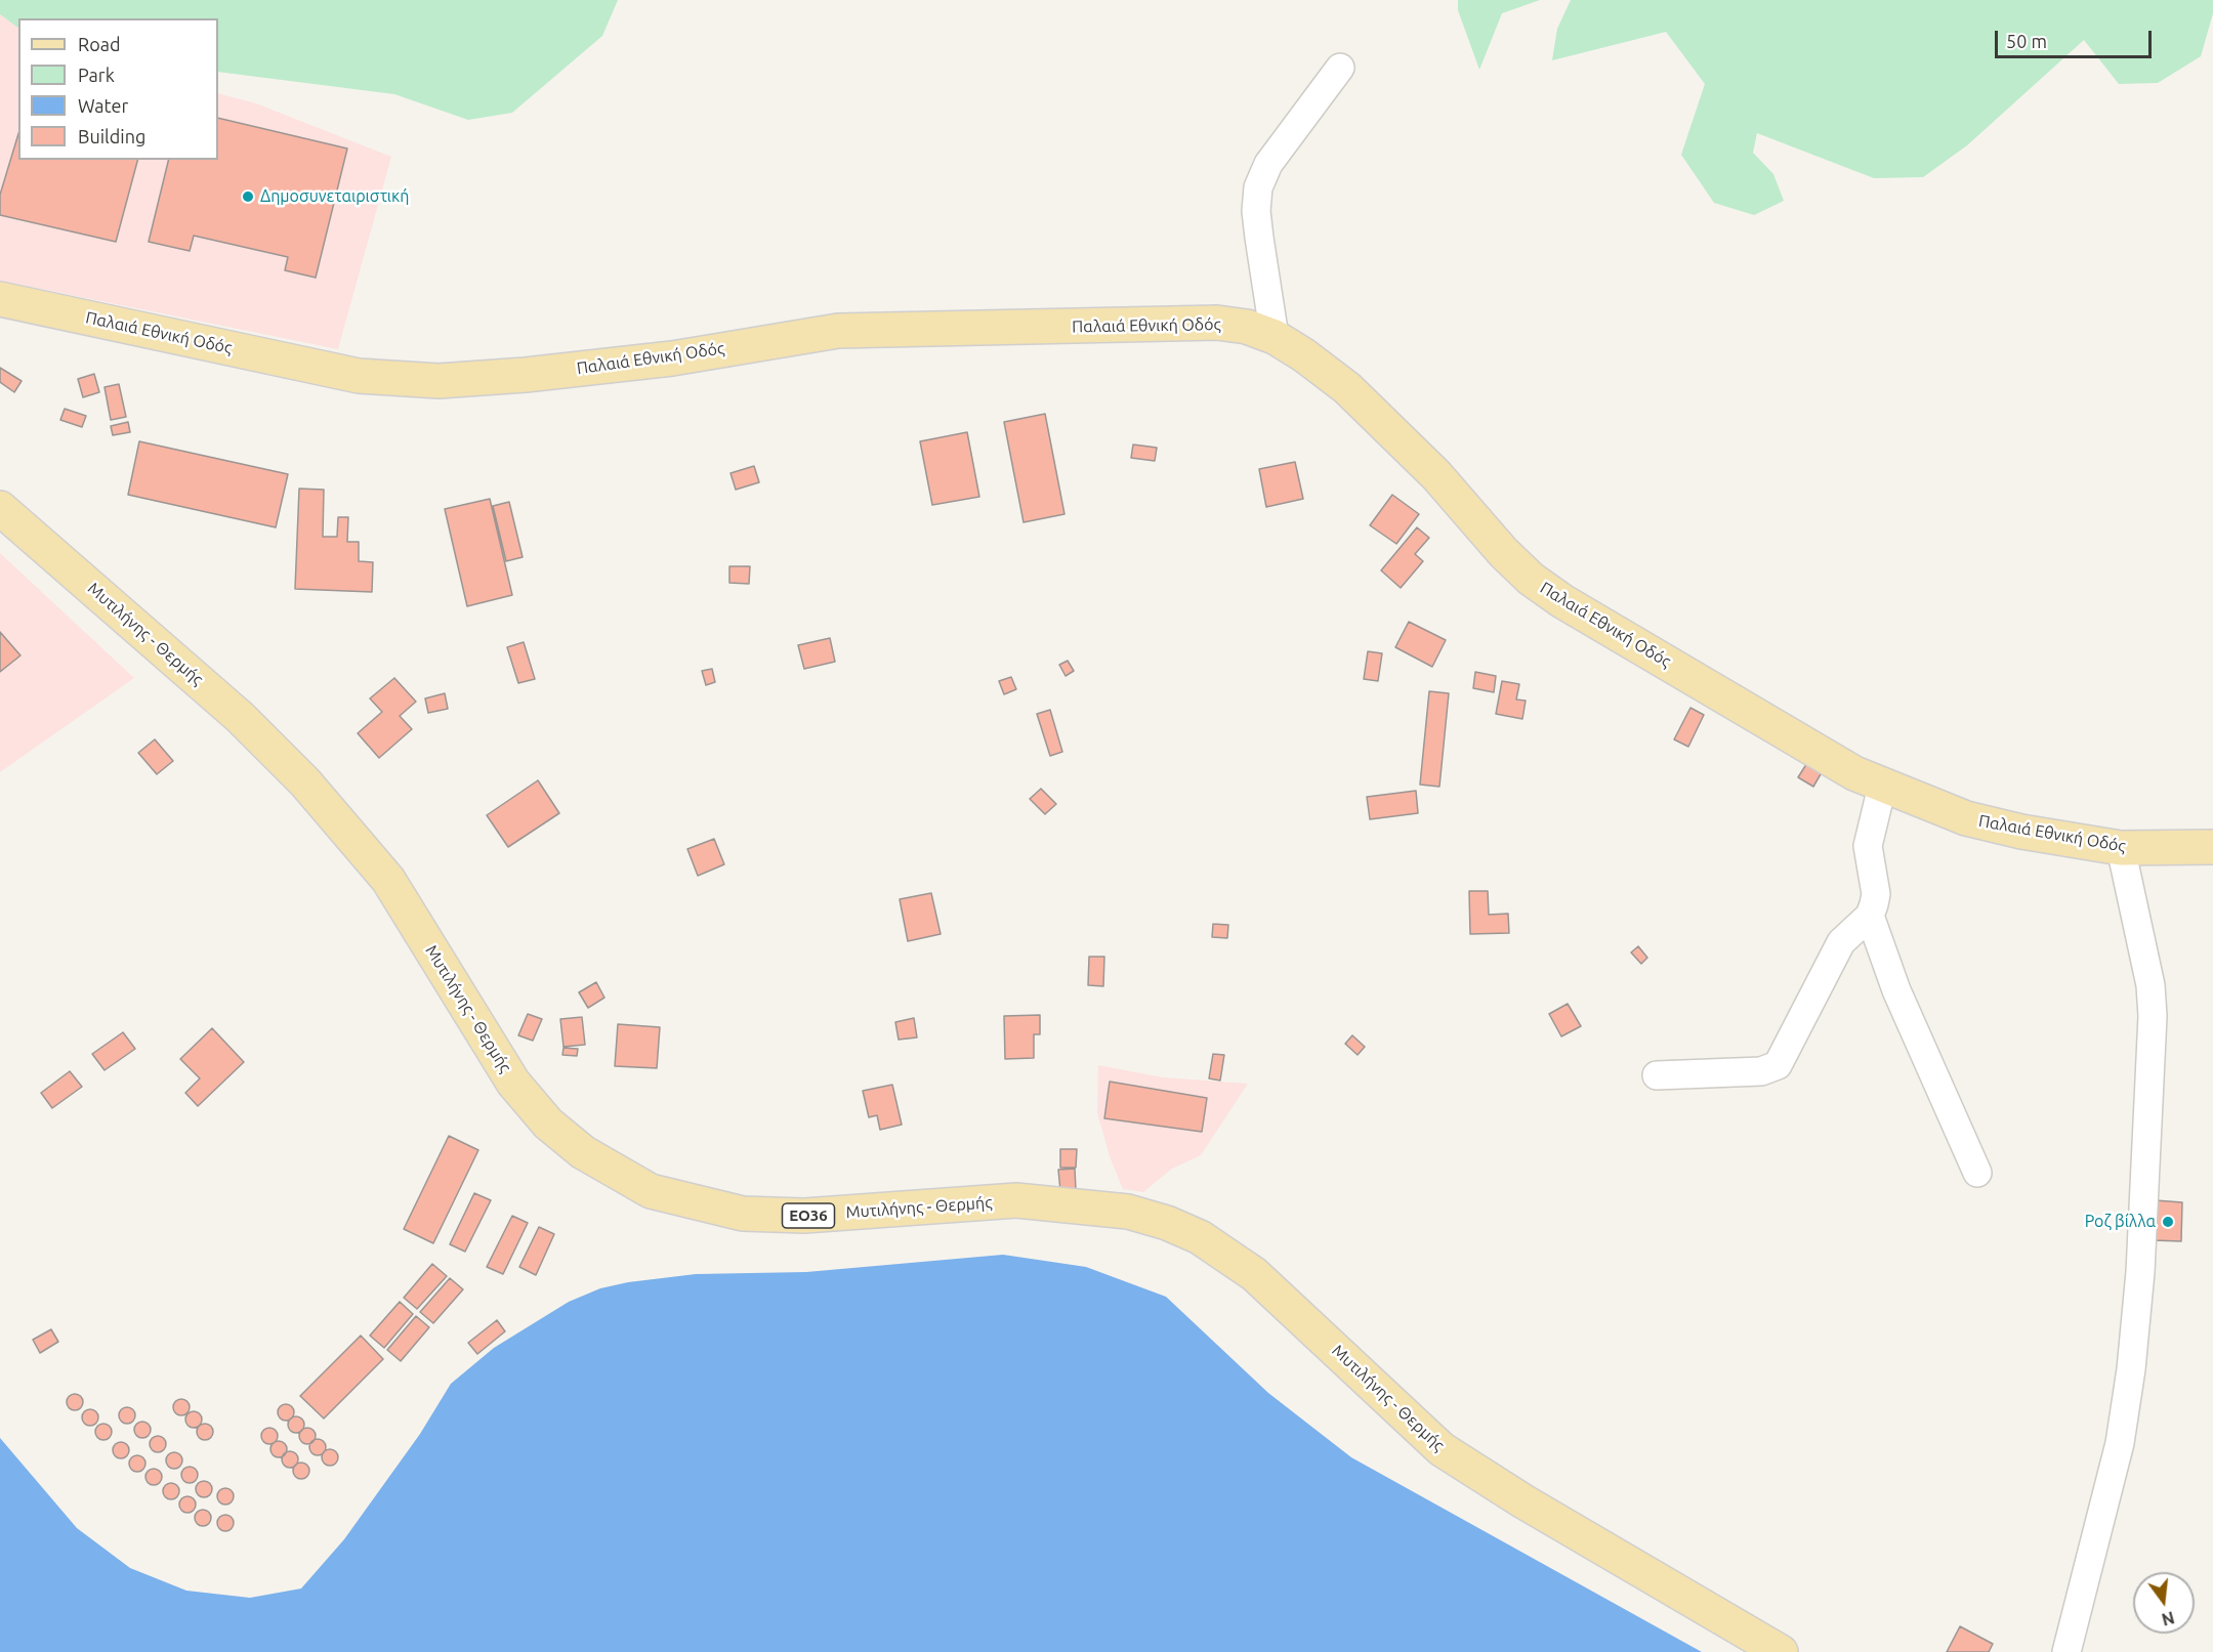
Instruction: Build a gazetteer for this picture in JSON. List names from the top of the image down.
{
  "streets": {
    "main road": ["Παλαιά Εθνική Οδός", "Μυτιλήνης - Θερμής", "ΕΟ36"]
  },
  "places": ["Δημοσυνεταιριστική", "Ροζ βίλλα"],
  "legend": [
    "Road",
    "Park",
    "Water",
    "Building"
  ],
  "scale_bar": "50 m",
  "north": "bottom"
}
